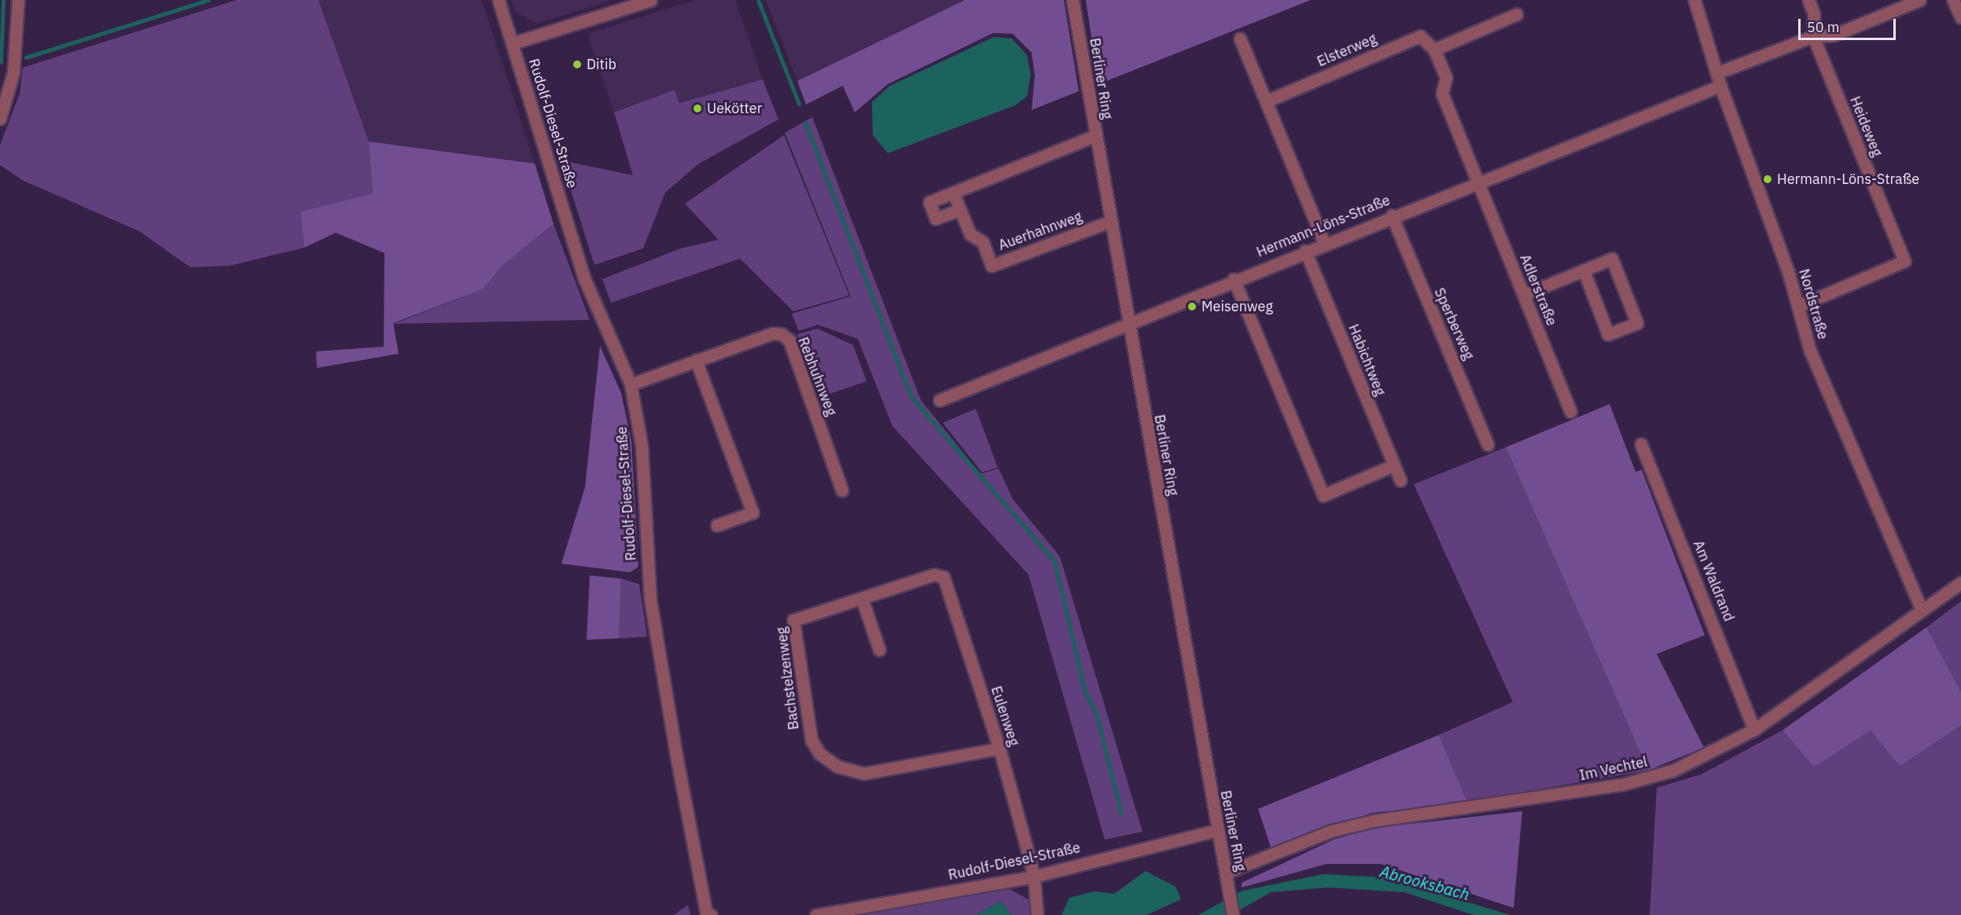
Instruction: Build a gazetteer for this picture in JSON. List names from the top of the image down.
{
  "streets": {
    "street": [
      "Elsterweg",
      "Berliner Ring",
      "Rudolf-Diesel-Straße",
      "Heideweg",
      "Hermann-Löns-Straße",
      "Auerhahnweg",
      "Adlerstraße",
      "Nordstraße",
      "Sperberweg",
      "Habichtweg",
      "Rebhuhnweg",
      "Am Waldrand",
      "Bachstelzenweg",
      "Eulenweg",
      "Im Vechtel"
    ]
  },
  "crossings": [
    ["Berliner Ring", "Rudolf-Diesel-Straße"],
    ["Berliner Ring", "Hermann-Löns-Straße"],
    ["Berliner Ring", "Auerhahnweg"],
    ["Berliner Ring", "Im Vechtel"],
    ["Rudolf-Diesel-Straße", "Rebhuhnweg"],
    ["Rudolf-Diesel-Straße", "Eulenweg"],
    ["Heideweg", "Nordstraße"],
    ["Hermann-Löns-Straße", "Adlerstraße"],
    ["Hermann-Löns-Straße", "Nordstraße"],
    ["Hermann-Löns-Straße", "Sperberweg"],
    ["Hermann-Löns-Straße", "Habichtweg"],
    ["Nordstraße", "Im Vechtel"],
    ["Am Waldrand", "Im Vechtel"],
    ["Bachstelzenweg", "Eulenweg"]
  ],
  "water": ["Abrooksbach"],
  "places": [
    "Ditib",
    "Uekötter",
    "Hermann-Löns-Straße",
    "Meisenweg"
  ],
  "scale_bar": "50 m"
}
